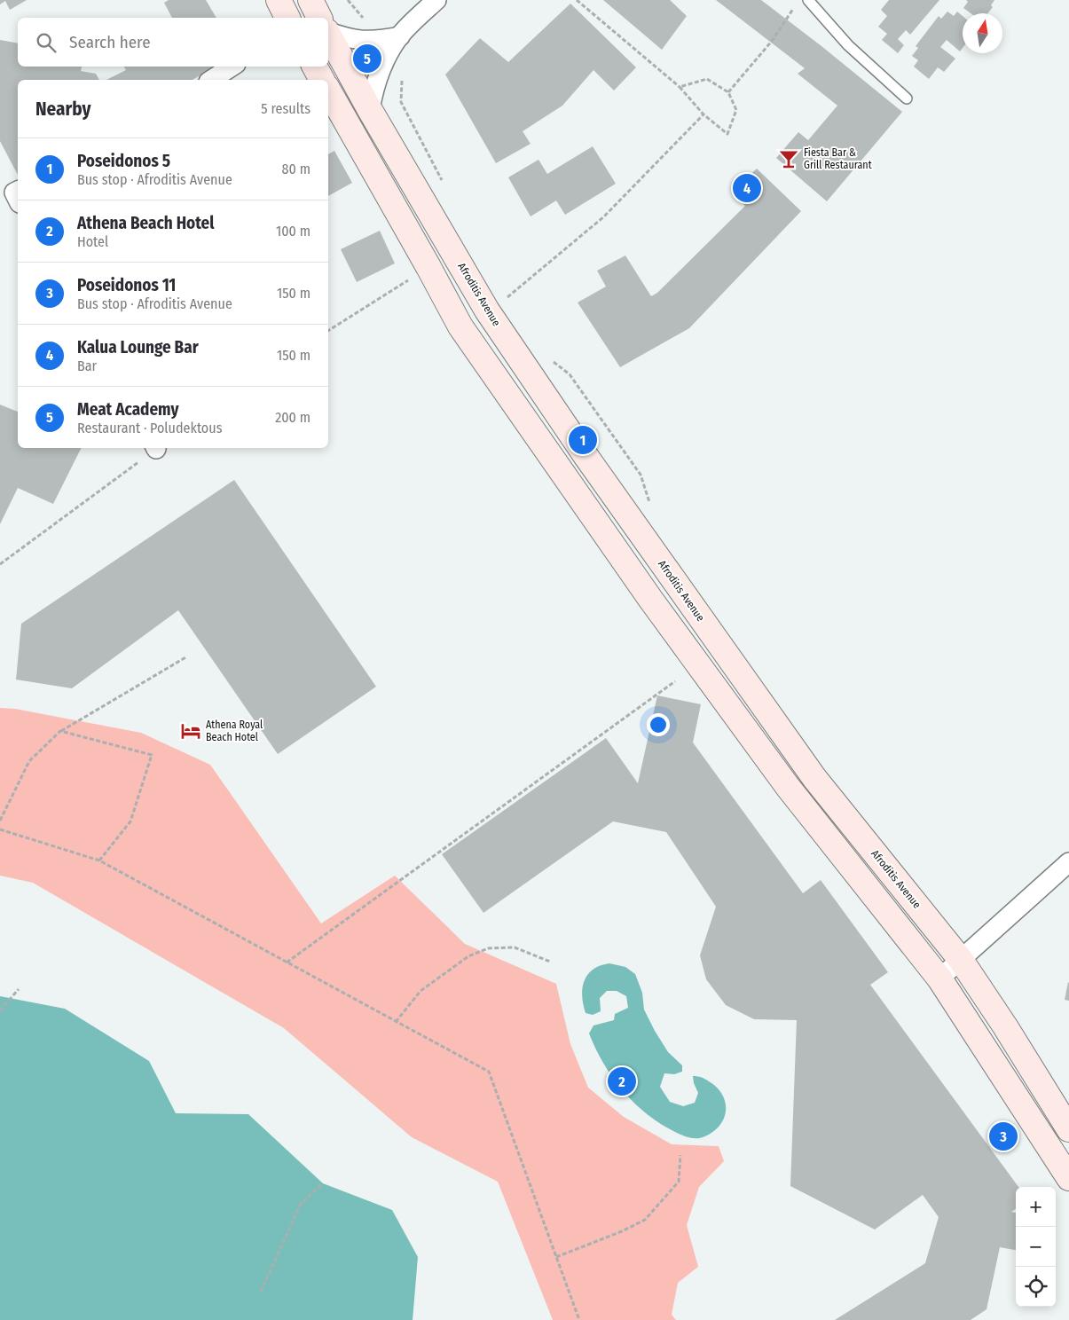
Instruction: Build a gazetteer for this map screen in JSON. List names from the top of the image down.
{
  "streets": {
    "main road": ["Afroditis Avenue"]
  },
  "places": {
    "bar": ["Fiesta Bar & Grill Restaurant"],
    "hotel": ["Athena Royal Beach Hotel"]
  },
  "north": "top",
  "page": {
    "search": "Search here",
    "pins": [
      "5",
      "4",
      "1",
      "2",
      "3"
    ],
    "heading": ["Nearby", "5 results"],
    "list": [
      {
        "mark": "1",
        "name": "Poseidonos 5",
        "note": "Bus stop · Afroditis Avenue",
        "value": "80 m"
      },
      {
        "mark": "2",
        "name": "Athena Beach Hotel",
        "note": "Hotel",
        "value": "100 m"
      },
      {
        "mark": "3",
        "name": "Poseidonos 11",
        "note": "Bus stop · Afroditis Avenue",
        "value": "150 m"
      },
      {
        "mark": "4",
        "name": "Kalua Lounge Bar",
        "note": "Bar",
        "value": "150 m"
      },
      {
        "mark": "5",
        "name": "Meat Academy",
        "note": "Restaurant · Poludektous",
        "value": "200 m"
      }
    ],
    "map_buttons": ["+", "−"]
  }
}
